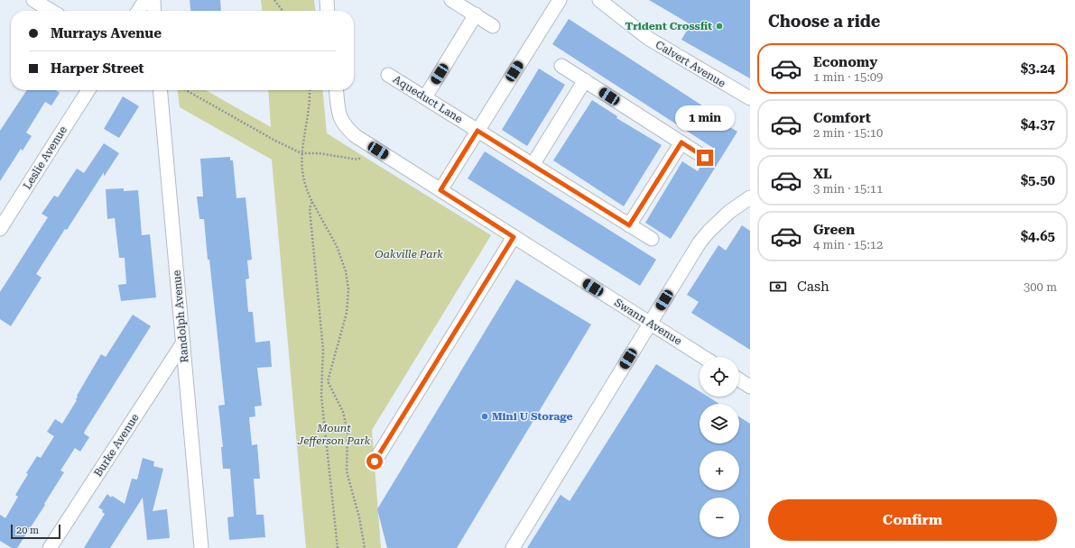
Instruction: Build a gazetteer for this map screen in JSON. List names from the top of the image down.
{
  "streets": {
    "street": [
      "Calvert Avenue",
      "Aqueduct Lane",
      "Leslie Avenue",
      "Randolph Avenue",
      "Swann Avenue",
      "Burke Avenue"
    ]
  },
  "crossings": [
    ["Randolph Avenue", "Burke Avenue"]
  ],
  "parks": ["Oakville Park", "Mount Jefferson Park"],
  "places": ["Trident Crossfit", "Mini U Storage"],
  "scale_bar": "20 m",
  "page": {
    "heading": "Choose a ride",
    "banner": ["Murrays Avenue", "Harper Street"],
    "list": [
      {
        "name": "Economy",
        "note": "1 min · 15:09",
        "value": "$3.24"
      },
      {
        "name": "Comfort",
        "note": "2 min · 15:10",
        "value": "$4.37"
      },
      {
        "name": "XL",
        "note": "3 min · 15:11",
        "value": "$5.50"
      },
      {
        "name": "Green",
        "note": "4 min · 15:12",
        "value": "$4.65"
      }
    ],
    "bubble": "1 min",
    "pay": ["Cash", "300 m"],
    "map_buttons": ["+", "−"],
    "buttons": "Confirm",
    "scale": "20 m"
  }
}
